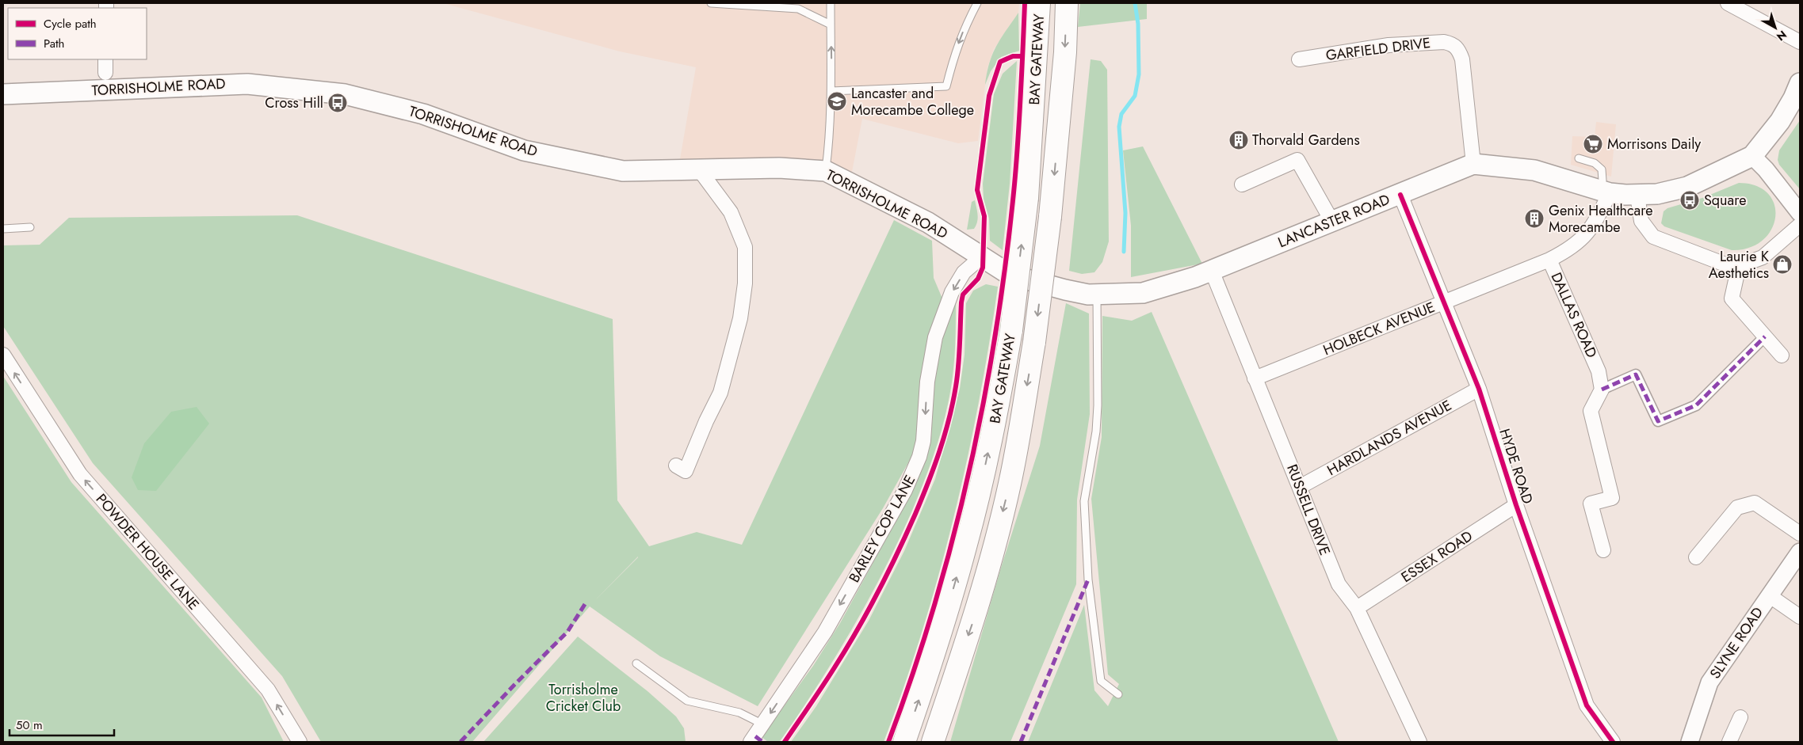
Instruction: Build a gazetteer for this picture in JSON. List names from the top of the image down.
{
  "streets": {
    "highway": ["BAY GATEWAY"],
    "main road": ["TORRISHOLME ROAD", "LANCASTER ROAD"],
    "street": [
      "GARFIELD DRIVE",
      "DALLAS ROAD",
      "HOLBECK AVENUE",
      "HARDLANDS AVENUE",
      "HYDE ROAD",
      "RUSSELL DRIVE",
      "BARLEY COP LANE",
      "POWDER HOUSE LANE",
      "ESSEX ROAD",
      "SLYNE ROAD"
    ]
  },
  "crossings": [
    ["GARFIELD DRIVE", "LANCASTER ROAD"],
    ["TORRISHOLME ROAD", "LANCASTER ROAD"],
    ["TORRISHOLME ROAD", "BARLEY COP LANE"],
    ["LANCASTER ROAD", "HOLBECK AVENUE"],
    ["LANCASTER ROAD", "HYDE ROAD"],
    ["LANCASTER ROAD", "RUSSELL DRIVE"],
    ["LANCASTER ROAD", "BARLEY COP LANE"],
    ["DALLAS ROAD", "HOLBECK AVENUE"],
    ["HOLBECK AVENUE", "HYDE ROAD"],
    ["HOLBECK AVENUE", "RUSSELL DRIVE"],
    ["HARDLANDS AVENUE", "HYDE ROAD"],
    ["HARDLANDS AVENUE", "RUSSELL DRIVE"],
    ["HYDE ROAD", "ESSEX ROAD"],
    ["RUSSELL DRIVE", "ESSEX ROAD"]
  ],
  "one_way": ["BARLEY COP LANE", "POWDER HOUSE LANE"],
  "parks": ["Torrisholme Cricket Club"],
  "places": {
    "school or university": ["Lancaster and Morecambe College"],
    "bus stop": ["Cross Hill", "Square"],
    "building": ["Thorvald Gardens", "Genix Healthcare Morecambe"],
    "supermarket": ["Morrisons Daily"],
    "shop": ["Laurie K Aesthetics"]
  },
  "legend": ["Cycle path", "Path"],
  "scale_bar": "50 m",
  "north": "bottom right"
}
